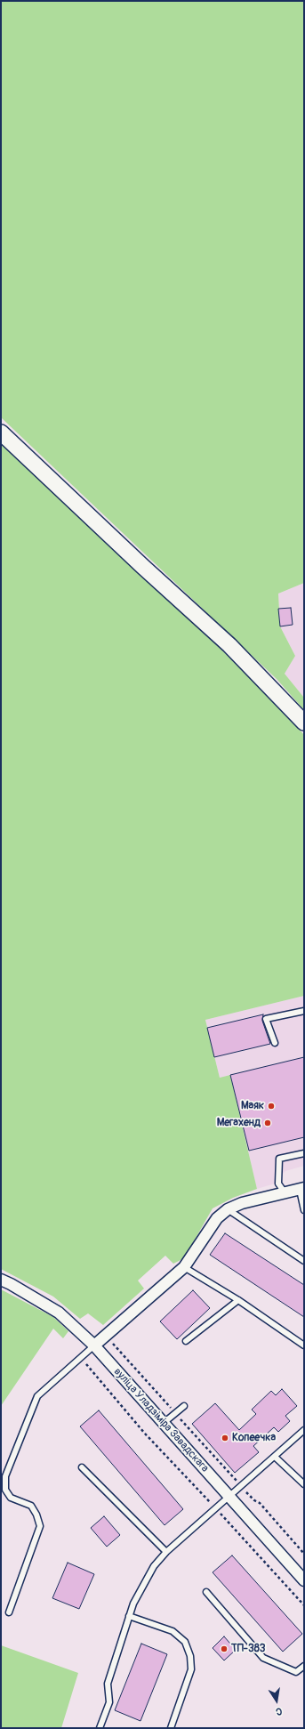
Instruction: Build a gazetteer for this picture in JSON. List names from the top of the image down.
{
  "streets": {
    "street": ["вуліца Уладзіміра Завадскага"]
  },
  "places": [
    "Маяк",
    "Мегахенд",
    "Копеечка",
    "ТП-383"
  ],
  "north": "bottom"
}
